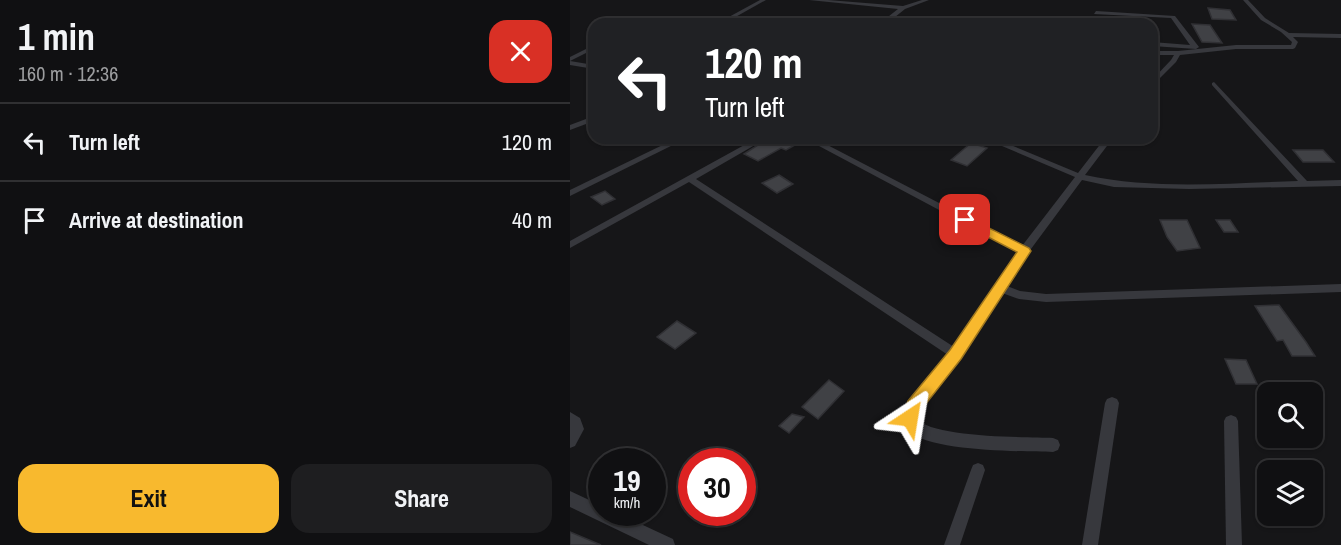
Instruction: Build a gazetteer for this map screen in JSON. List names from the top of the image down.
{
  "page": {
    "heading": ["1 min", "160 m · 12:36"],
    "turn": ["120 m", "Turn left"],
    "list": [
      {
        "name": "Turn left",
        "value": "120 m"
      },
      {
        "name": "Arrive at destination",
        "value": "40 m"
      }
    ],
    "speed": "19 km/h",
    "limit": "30",
    "buttons": ["Exit", "Share"]
  }
}
